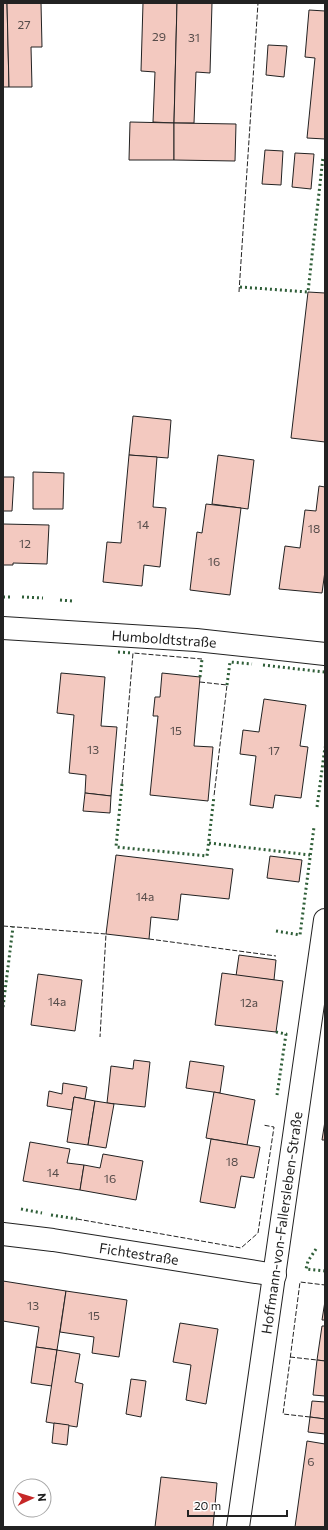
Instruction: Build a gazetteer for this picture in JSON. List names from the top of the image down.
{
  "streets": {
    "street": ["Humboldtstraße", "Hoffmann-von-Fallersleben-Straße", "Fichtestraße"]
  },
  "crossings": [
    ["Hoffmann-von-Fallersleben-Straße", "Fichtestraße"]
  ],
  "house_numbers": [
    "27",
    "29",
    "31",
    "14",
    "18",
    "12",
    "16",
    "15",
    "13",
    "17",
    "14a",
    "14a",
    "12a",
    "18",
    "14",
    "16",
    "13",
    "15",
    "6"
  ],
  "scale_bar": "20 m",
  "north": "right"
}
